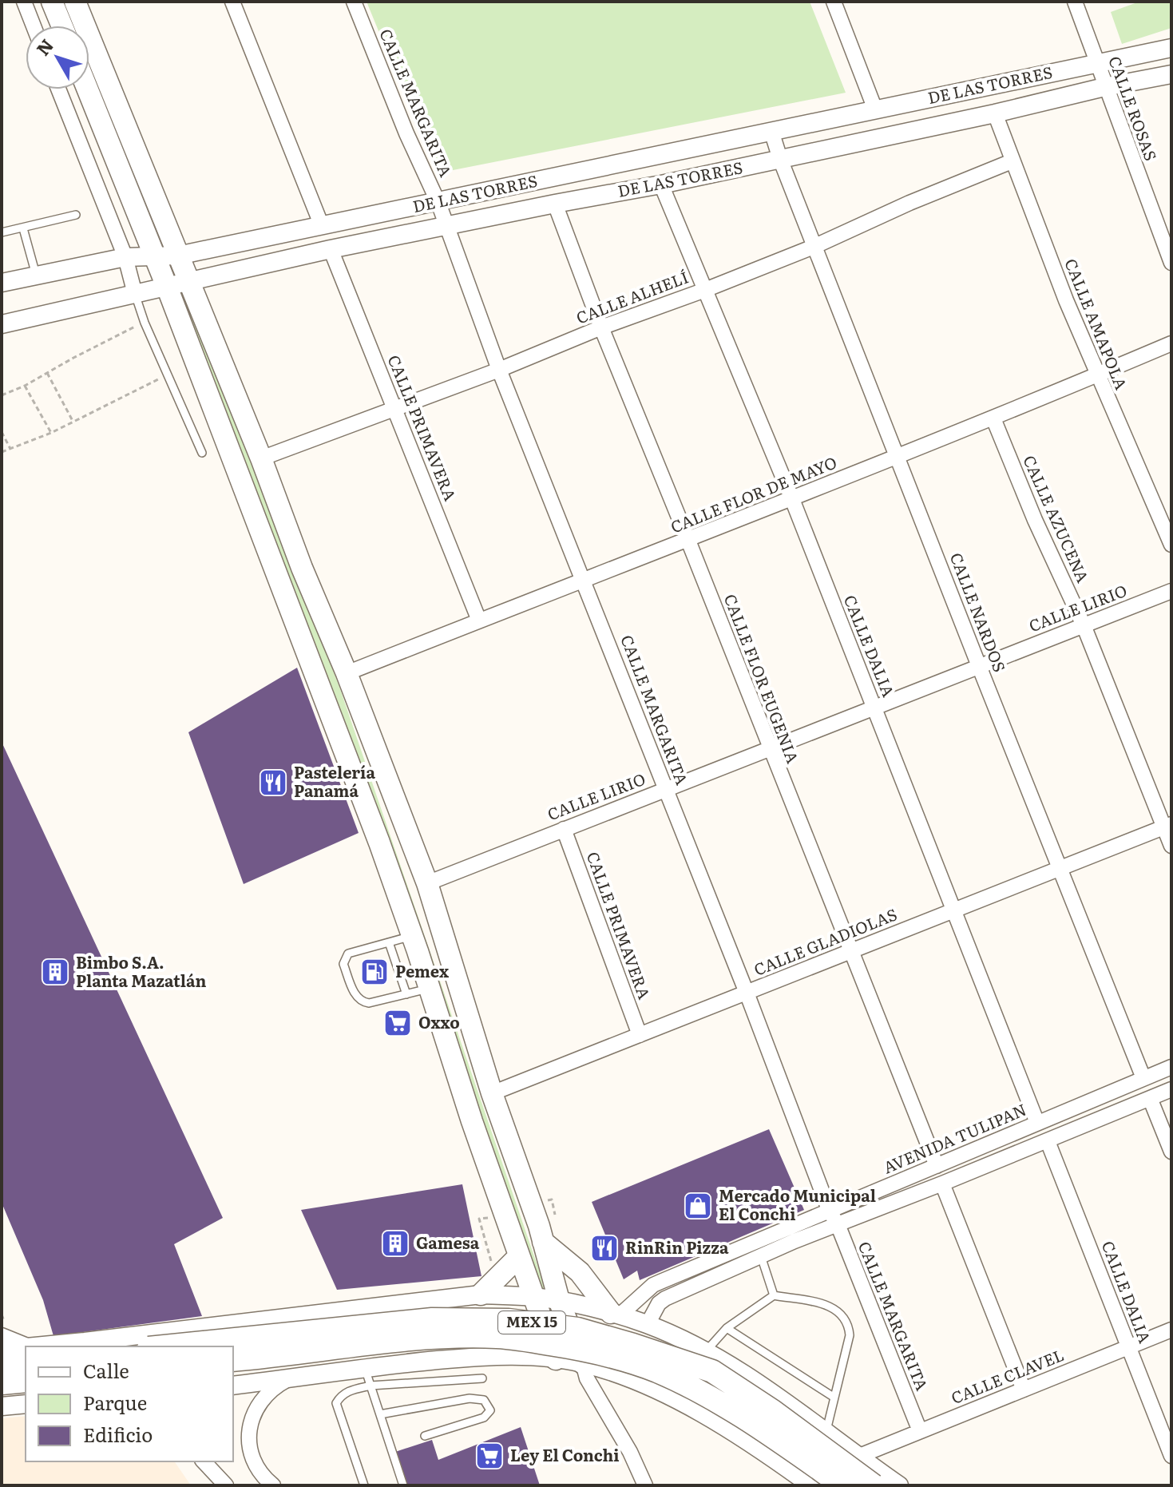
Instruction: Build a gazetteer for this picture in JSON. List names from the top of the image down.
{
  "streets": {
    "highway": ["MEX 15"],
    "street": [
      "DE LAS TORRES",
      "CALLE MARGARITA",
      "CALLE ROSAS",
      "CALLE ALHELÍ",
      "CALLE AMAPOLA",
      "CALLE PRIMAVERA",
      "CALLE FLOR DE MAYO",
      "CALLE AZUCENA",
      "CALLE LIRIO",
      "CALLE NARDOS",
      "CALLE DALIA",
      "CALLE FLOR EUGENIA",
      "CALLE GLADIOLAS",
      "AVENIDA TULIPAN",
      "CALLE CLAVEL"
    ]
  },
  "crossings": [
    ["DE LAS TORRES", "CALLE MARGARITA"],
    ["DE LAS TORRES", "CALLE ROSAS"],
    ["DE LAS TORRES", "CALLE AMAPOLA"],
    ["DE LAS TORRES", "CALLE PRIMAVERA"],
    ["DE LAS TORRES", "CALLE NARDOS"],
    ["DE LAS TORRES", "CALLE DALIA"],
    ["DE LAS TORRES", "CALLE FLOR EUGENIA"],
    ["CALLE MARGARITA", "CALLE ALHELÍ"],
    ["CALLE MARGARITA", "CALLE FLOR DE MAYO"],
    ["CALLE MARGARITA", "CALLE LIRIO"],
    ["CALLE MARGARITA", "CALLE GLADIOLAS"],
    ["CALLE MARGARITA", "AVENIDA TULIPAN"],
    ["CALLE MARGARITA", "CALLE CLAVEL"],
    ["CALLE ALHELÍ", "CALLE AMAPOLA"],
    ["CALLE ALHELÍ", "CALLE PRIMAVERA"],
    ["CALLE ALHELÍ", "CALLE NARDOS"],
    ["CALLE ALHELÍ", "CALLE DALIA"],
    ["CALLE ALHELÍ", "CALLE FLOR EUGENIA"],
    ["CALLE AMAPOLA", "CALLE FLOR DE MAYO"],
    ["CALLE PRIMAVERA", "CALLE FLOR DE MAYO"],
    ["CALLE PRIMAVERA", "CALLE LIRIO"],
    ["CALLE PRIMAVERA", "CALLE GLADIOLAS"],
    ["CALLE FLOR DE MAYO", "CALLE AZUCENA"],
    ["CALLE FLOR DE MAYO", "CALLE NARDOS"],
    ["CALLE FLOR DE MAYO", "CALLE DALIA"],
    ["CALLE FLOR DE MAYO", "CALLE FLOR EUGENIA"],
    ["CALLE AZUCENA", "CALLE LIRIO"],
    ["CALLE AZUCENA", "CALLE GLADIOLAS"],
    ["CALLE LIRIO", "CALLE NARDOS"],
    ["CALLE LIRIO", "CALLE DALIA"],
    ["CALLE LIRIO", "CALLE FLOR EUGENIA"],
    ["CALLE NARDOS", "CALLE GLADIOLAS"],
    ["CALLE NARDOS", "AVENIDA TULIPAN"],
    ["CALLE DALIA", "CALLE GLADIOLAS"],
    ["CALLE DALIA", "AVENIDA TULIPAN"],
    ["CALLE DALIA", "CALLE CLAVEL"],
    ["CALLE FLOR EUGENIA", "CALLE GLADIOLAS"],
    ["CALLE FLOR EUGENIA", "AVENIDA TULIPAN"],
    ["AVENIDA TULIPAN", "MEX 15"],
    ["MEX 15", "CALLE CLAVEL"]
  ],
  "places": {
    "restaurant": ["Pastelería Panamá", "RinRin Pizza"],
    "building": ["Bimbo S.A. Planta Mazatlán", "Gamesa"],
    "fuel station": ["Pemex"],
    "supermarket": ["Oxxo", "Ley El Conchi"],
    "shop": ["Mercado Municipal El Conchi"]
  },
  "legend": ["Calle", "Parque", "Edificio"],
  "north": "top left"
}
